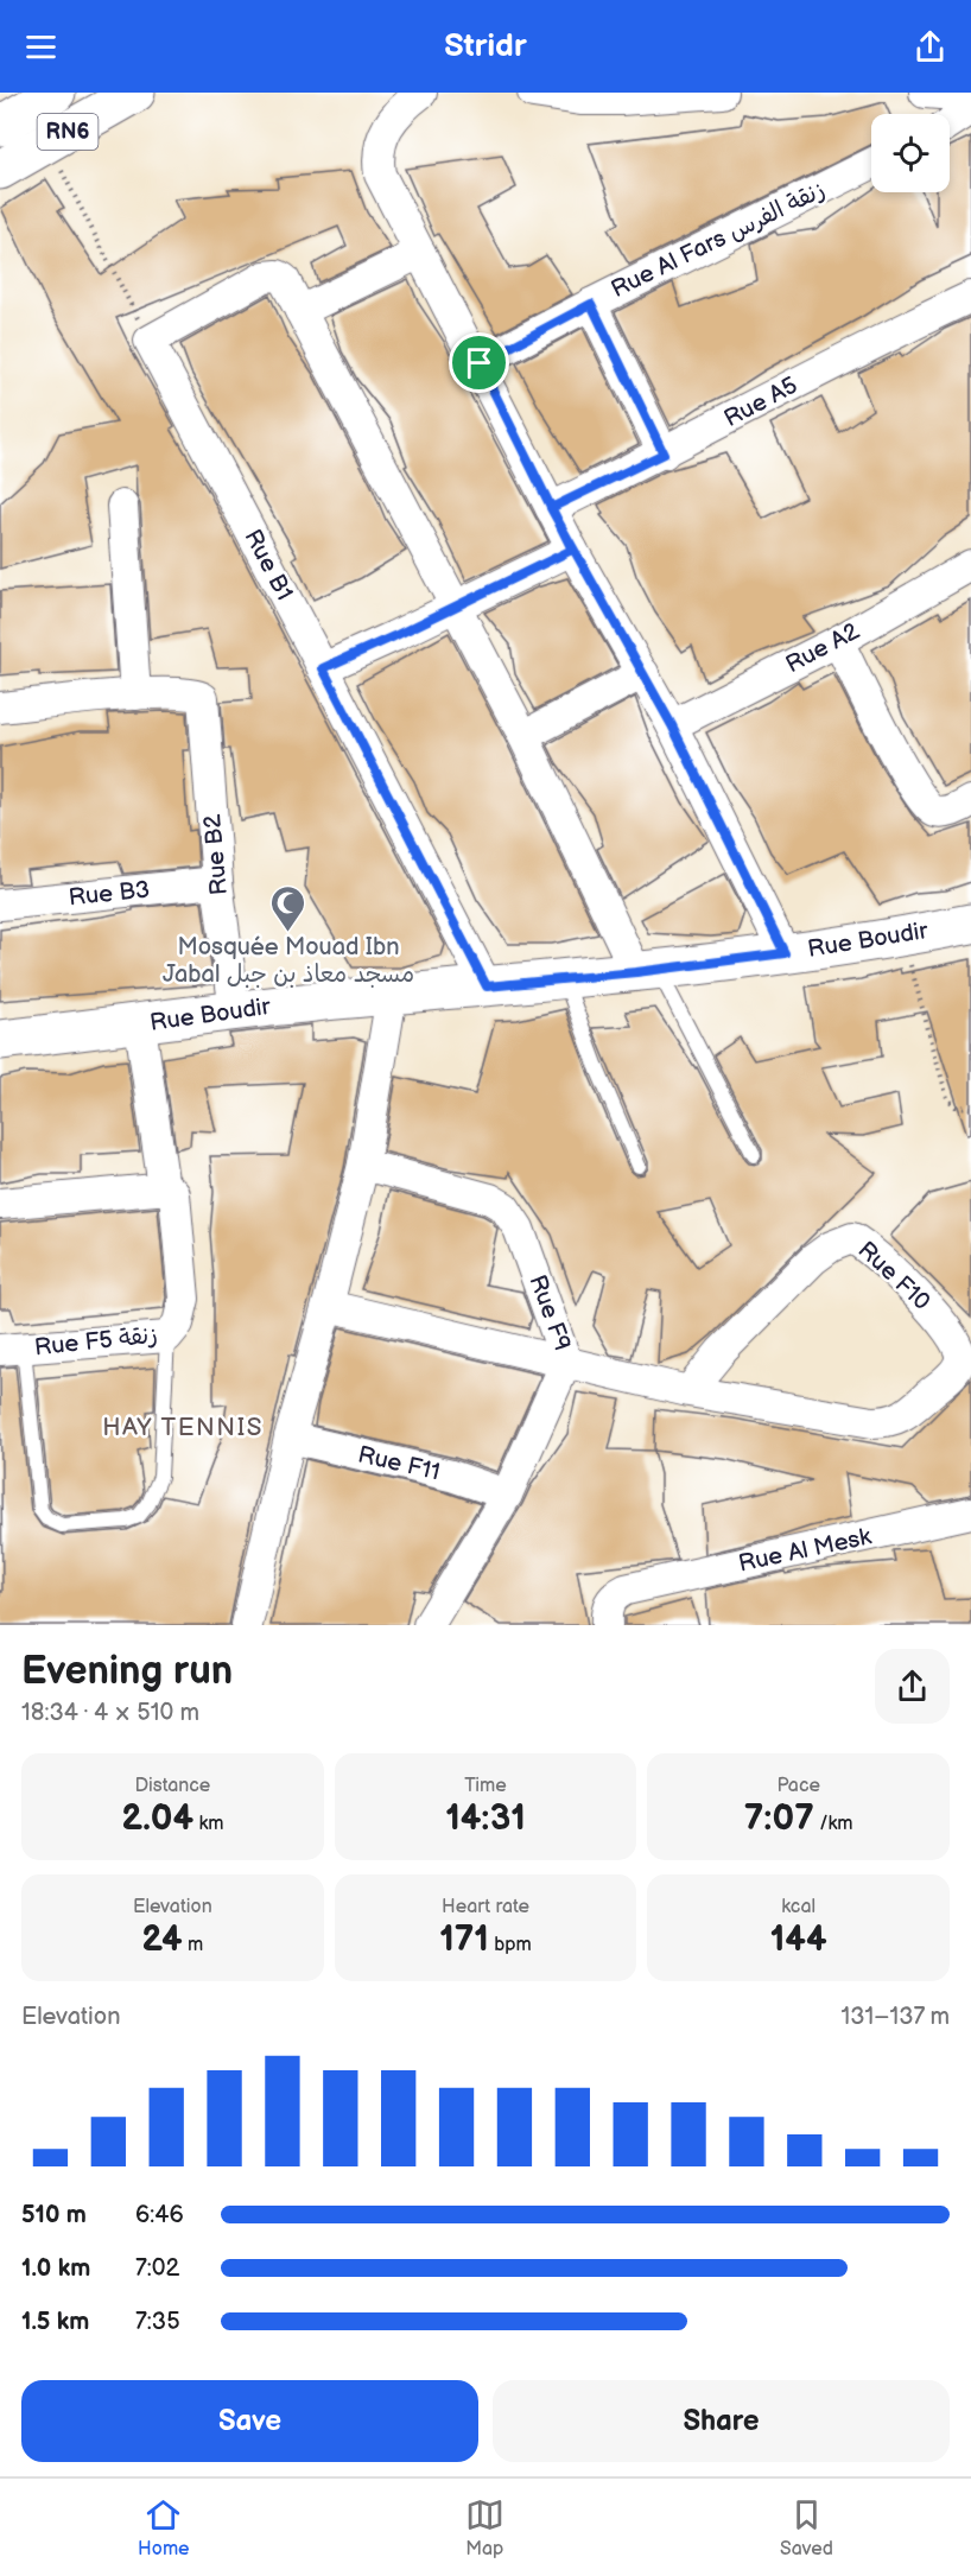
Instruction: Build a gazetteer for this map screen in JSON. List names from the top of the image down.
{
  "streets": {
    "street": [
      "RN6",
      "Rue Al Fars زنقة الفرس",
      "Rue A5",
      "Rue B1",
      "Rue A2",
      "Rue B2",
      "Rue B3",
      "Rue Boudir",
      "Rue F10",
      "Rue F9",
      "Rue F5 زنقة",
      "Rue F11",
      "Rue Al Mesk"
    ]
  },
  "crossings": [
    ["Rue B1", "Rue Boudir"],
    ["Rue B2", "Rue B3"],
    ["Rue B2", "Rue Boudir"],
    ["Rue F10", "Rue F9"],
    ["Rue F9", "Rue F11"]
  ],
  "districts": ["HAY TENNIS"],
  "places": {
    "mosque": ["Mosquée Mouad Ibn Jabal مسجد معاذ بن جبل"]
  },
  "page": {
    "header": "Stridr",
    "heading": ["Evening run", "18:34 · 4 × 510 m"],
    "stats": [
      ["Distance", "2.04 km"],
      ["Time", "14:31"],
      ["Pace", "7:07 /km"],
      ["Elevation", "24 m"],
      ["Heart rate", "171 bpm"],
      ["kcal", "144"]
    ],
    "chart": ["Elevation", "131–137 m"],
    "list": [
      {
        "name": "510 m",
        "note": "6:46"
      },
      {
        "name": "1.0 km",
        "note": "7:02"
      },
      {
        "name": "1.5 km",
        "note": "7:35"
      }
    ],
    "buttons": ["Save", "Share"],
    "tabs": ["Home", "Map", "Saved"]
  }
}
